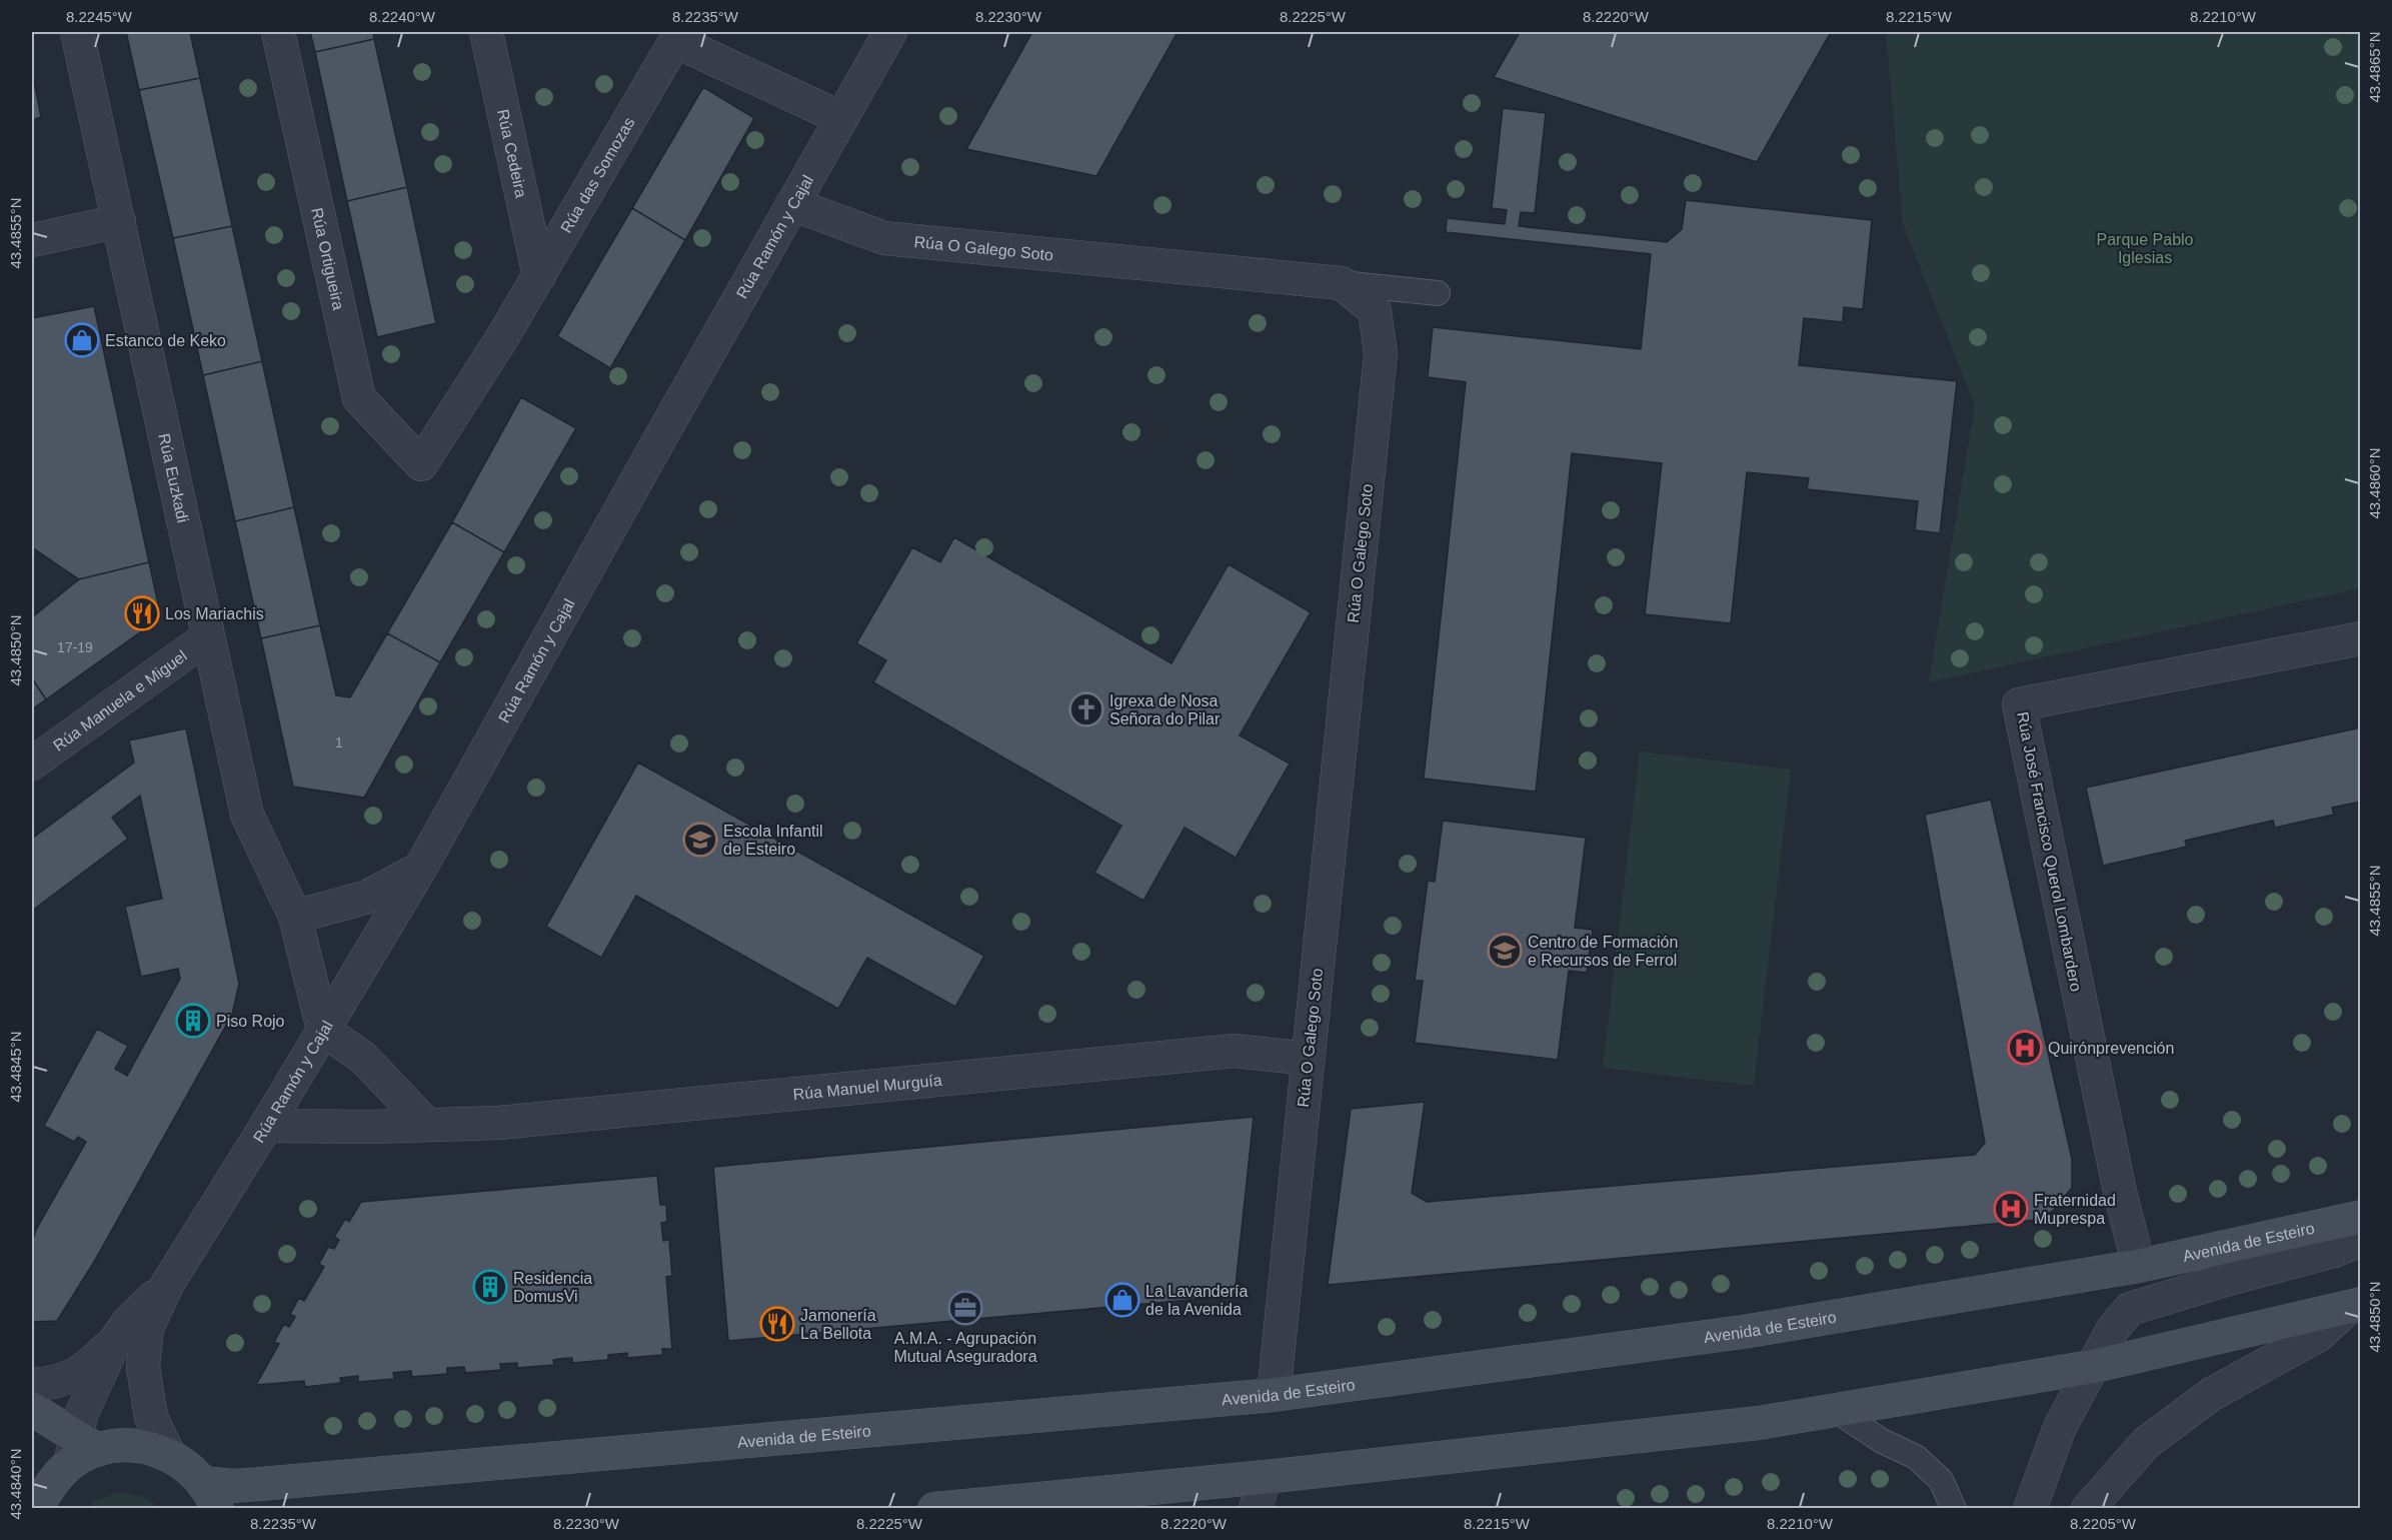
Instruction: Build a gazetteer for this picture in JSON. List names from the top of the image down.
{
  "streets": {
    "main road": ["Avenida de Esteiro"],
    "street": [
      "Rúa Cedeira",
      "Rúa das Somozas",
      "Rúa Ramón y Cajal",
      "Rúa O Galego Soto",
      "Rúa Ortigueira",
      "Rúa Euzkadi",
      "Rúa Manuela e Miguel",
      "Rúa José Francisco Querol Lombardero",
      "Rúa Manuel Murguía"
    ]
  },
  "crossings": [
    ["Rúa Cedeira", "Rúa das Somozas"],
    ["Rúa das Somozas", "Rúa Ramón y Cajal"],
    ["Rúa das Somozas", "Rúa Ortigueira"],
    ["Rúa Ramón y Cajal", "Rúa O Galego Soto"],
    ["Rúa Ramón y Cajal", "Rúa Euzkadi"],
    ["Rúa Ramón y Cajal", "Rúa Manuel Murguía"],
    ["Rúa O Galego Soto", "Rúa Manuel Murguía"],
    ["Rúa O Galego Soto", "Avenida de Esteiro"],
    ["Rúa Euzkadi", "Rúa Manuela e Miguel"],
    ["Rúa José Francisco Querol Lombardero", "Avenida de Esteiro"]
  ],
  "parks": ["Parque Pablo Iglesias"],
  "places": {
    "shop": ["Estanco de Keko", "La Lavandería de la Avenida"],
    "restaurant": ["Los Mariachis", "Jamonería La Bellota"],
    "church": ["Igrexa de Nosa Señora do Pilar"],
    "school or university": ["Escola Infantil de Esteiro", "Centro de Formación e Recursos de Ferrol"],
    "building": ["Piso Rojo", "Residencia DomusVi"],
    "hospital": ["Quirónprevención", "Fraternidad Muprespa"],
    "office": ["A.M.A. - Agrupación Mutual Aseguradora"]
  },
  "house_numbers": ["17-19", "1"],
  "coordinates": [
    "8.2245°W",
    "8.2240°W",
    "8.2235°W",
    "8.2230°W",
    "8.2225°W",
    "8.2220°W",
    "8.2215°W",
    "8.2210°W",
    "43.4865°N",
    "43.4855°N",
    "43.4860°N",
    "43.4850°N",
    "43.4845°N",
    "43.4840°N",
    "8.2205°W"
  ]
}
